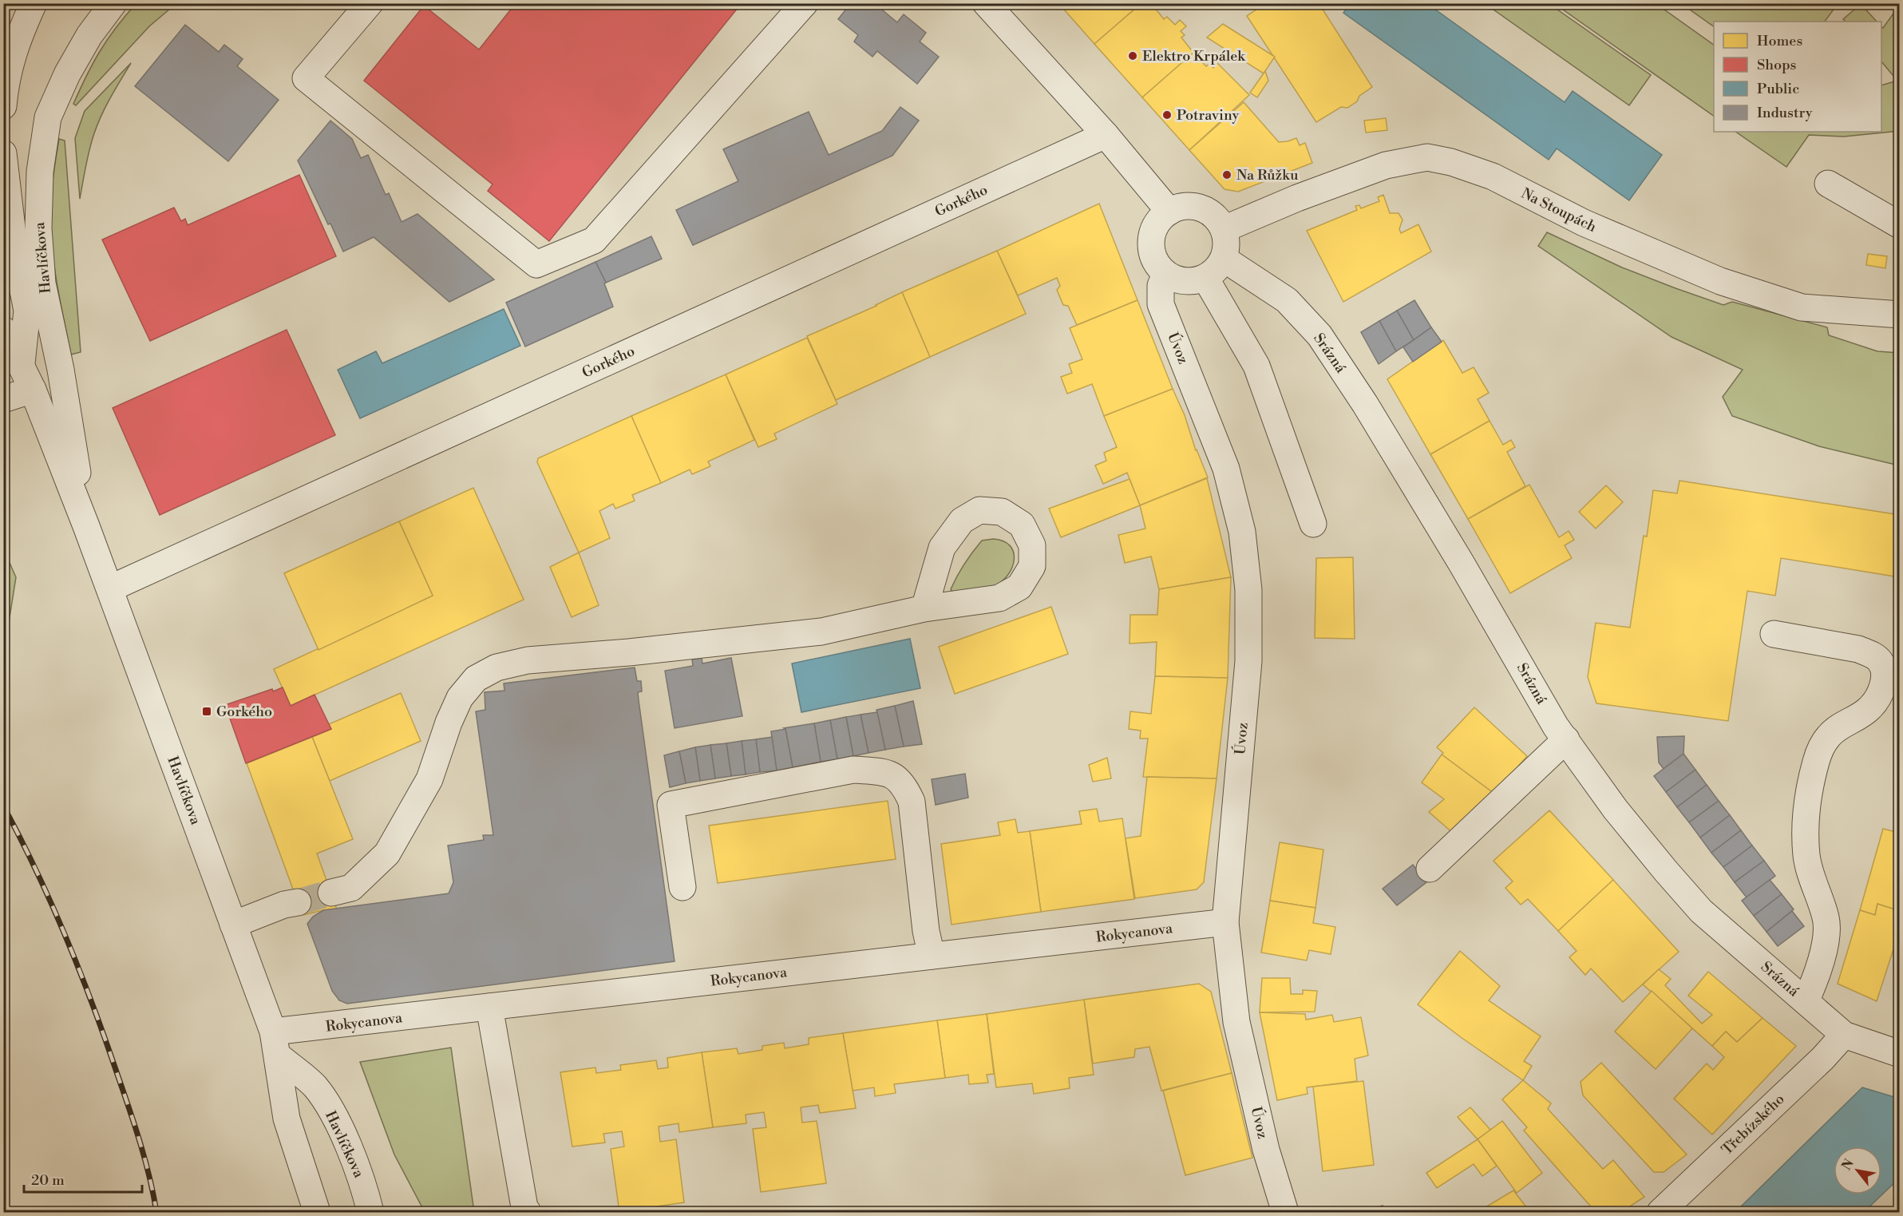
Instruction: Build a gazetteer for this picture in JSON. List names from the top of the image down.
{
  "streets": {
    "street": [
      "Gorkého",
      "Na Stoupách",
      "Havlíčkova",
      "Úvoz",
      "Srázná",
      "Rokycanova",
      "Třebízského"
    ]
  },
  "crossings": [
    ["Gorkého", "Havlíčkova"],
    ["Na Stoupách", "Úvoz"],
    ["Na Stoupách", "Srázná"],
    ["Havlíčkova", "Rokycanova"],
    ["Úvoz", "Srázná"],
    ["Úvoz", "Rokycanova"],
    ["Srázná", "Třebízského"]
  ],
  "places": {
    "other": ["Elektro Krpálek", "Potraviny", "Na Růžku"],
    "transit": ["Gorkého"]
  },
  "legend": [
    "Homes",
    "Shops",
    "Public",
    "Industry"
  ],
  "scale_bar": "20 m",
  "north": "top left"
}
